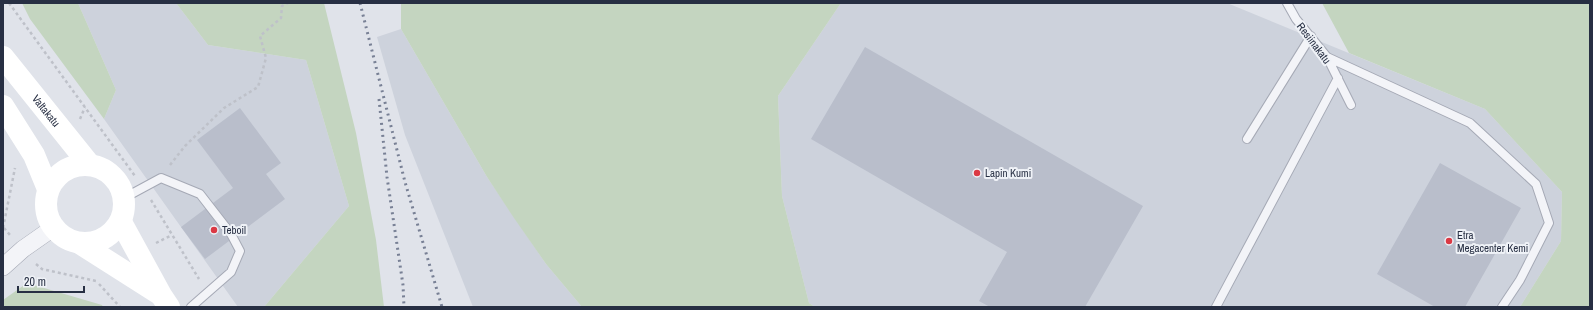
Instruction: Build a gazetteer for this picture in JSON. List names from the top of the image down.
{
  "streets": {
    "main road": ["Valtakatu"],
    "lane": ["Resiinakatu"]
  },
  "places": ["Lapin Kumi", "Teboil", "Etra Megacenter Kemi"],
  "scale_bar": "20 m"
}
